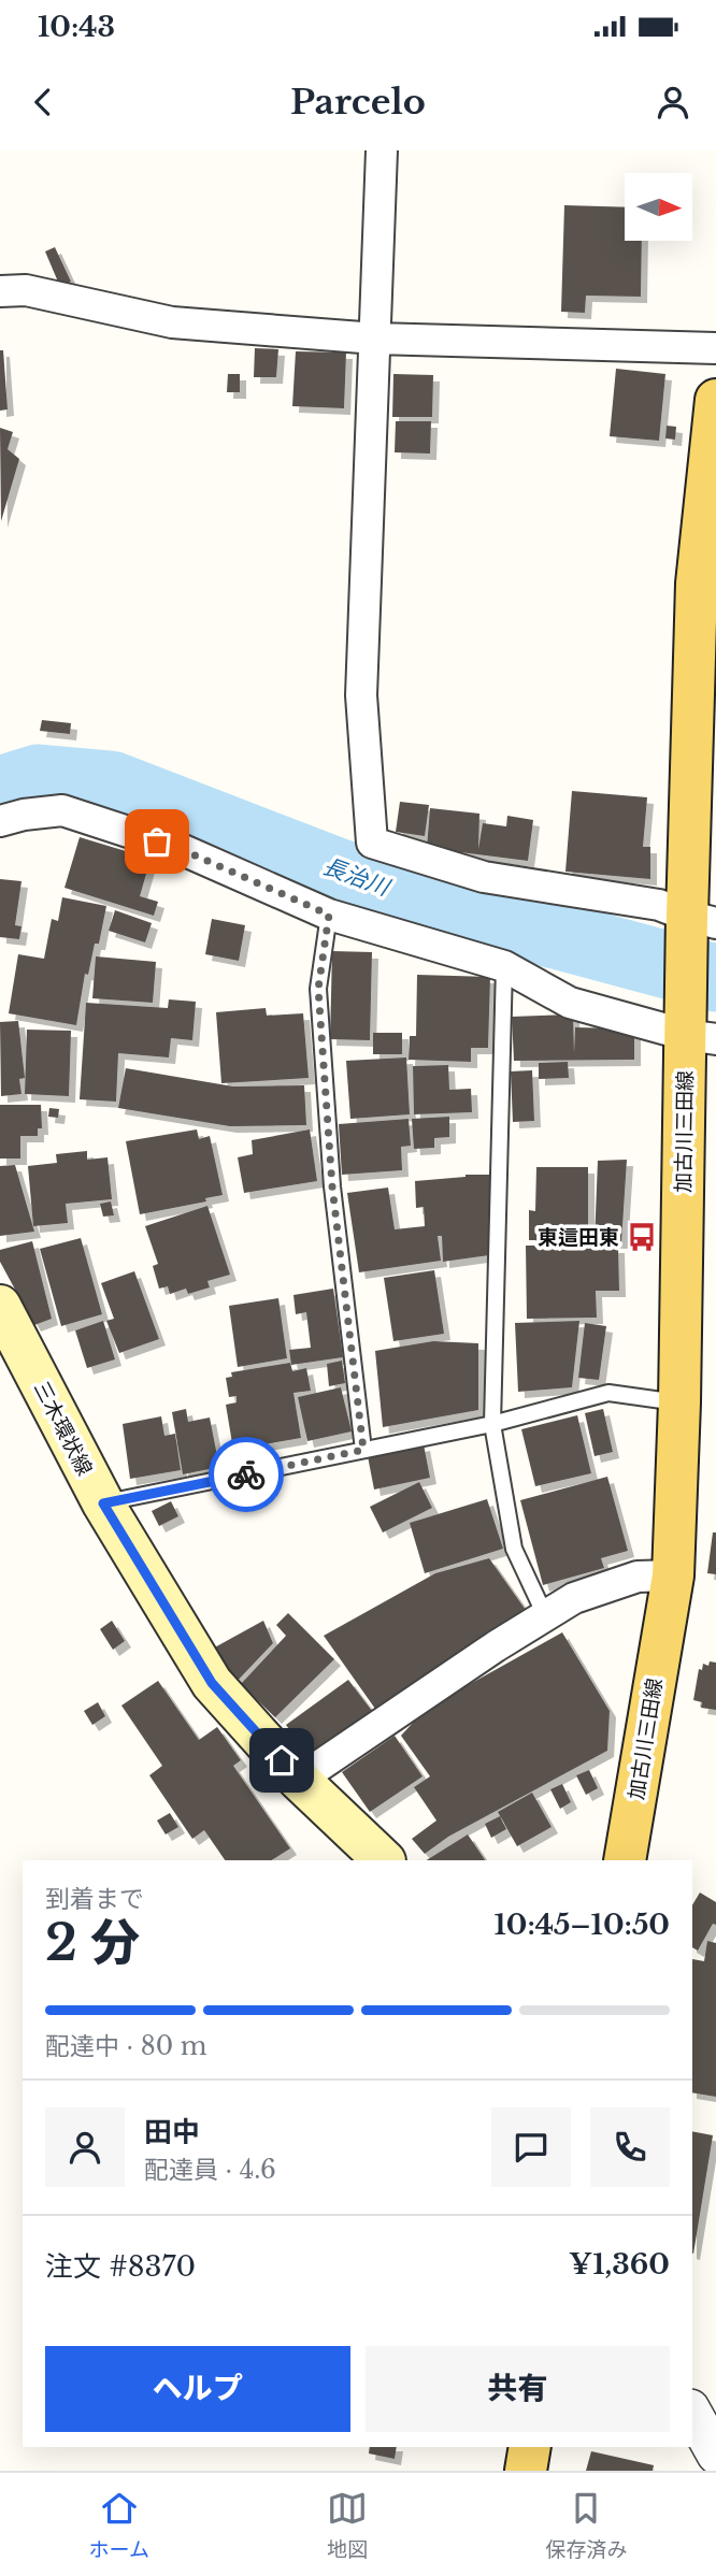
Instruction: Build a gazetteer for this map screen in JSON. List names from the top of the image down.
{
  "streets": {
    "main road": ["加古川三田線", "三木環状線"]
  },
  "water": ["長治川"],
  "places": {
    "bus stop": ["東這田東"]
  },
  "north": "right",
  "page": {
    "status": "10:43",
    "header": "Parcelo",
    "heading": ["2 分", "到着まで", "10:45–10:50"],
    "panel": [
      "田中",
      "配達員 · 4.6",
      "注文 #8370",
      "¥1,360"
    ],
    "bar": "配達中 · 80 m",
    "buttons": ["ヘルプ", "共有"],
    "tabs": ["ホーム", "地図", "保存済み"]
  }
}
